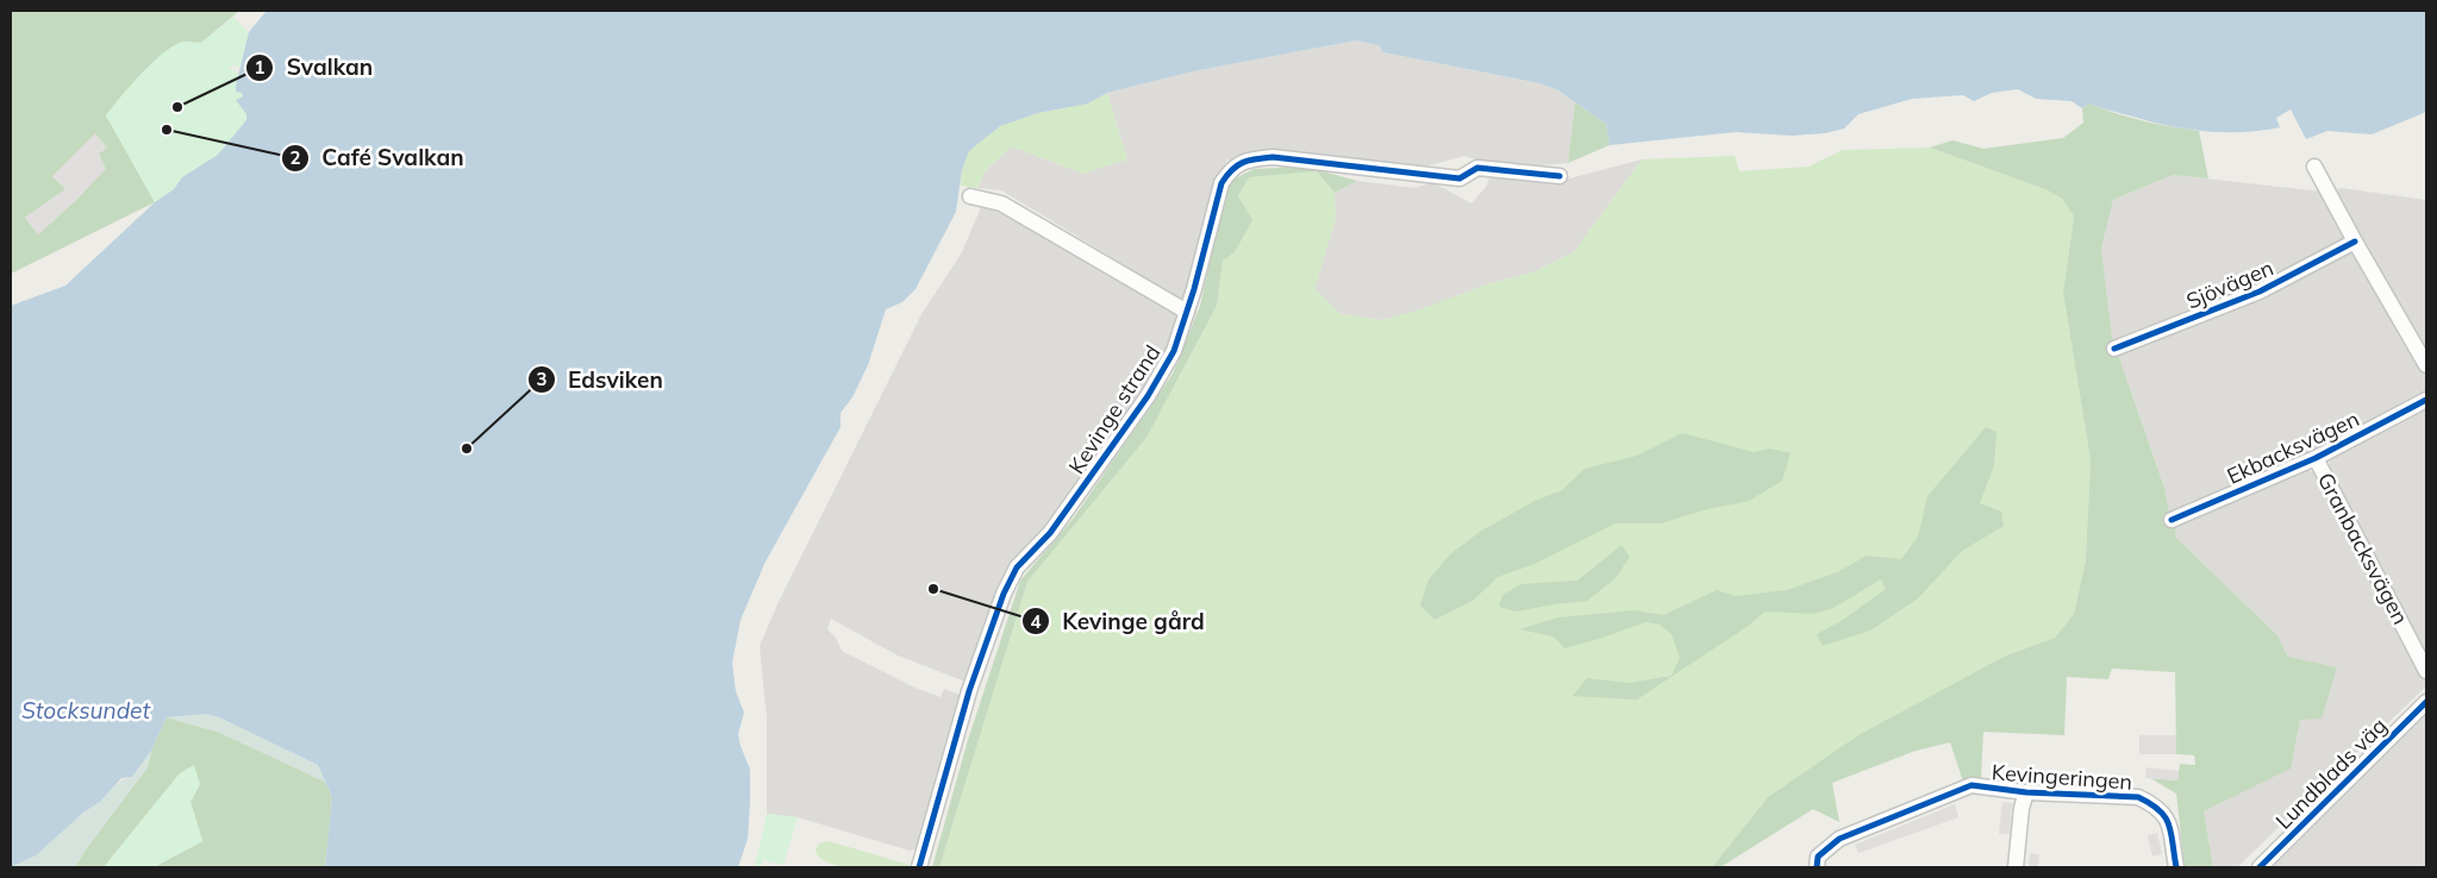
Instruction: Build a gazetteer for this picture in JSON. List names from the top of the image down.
{
  "streets": {
    "street": [
      "Sjövägen",
      "Kevinge strand",
      "Ekbacksvägen",
      "Granbacksvägen",
      "Lundblads väg",
      "Kevingeringen"
    ]
  },
  "crossings": [
    ["Ekbacksvägen", "Granbacksvägen"]
  ],
  "water": ["Stocksundet"],
  "places": [
    "Svalkan",
    "Café Svalkan",
    "Edsviken",
    "Kevinge gård"
  ]
}
